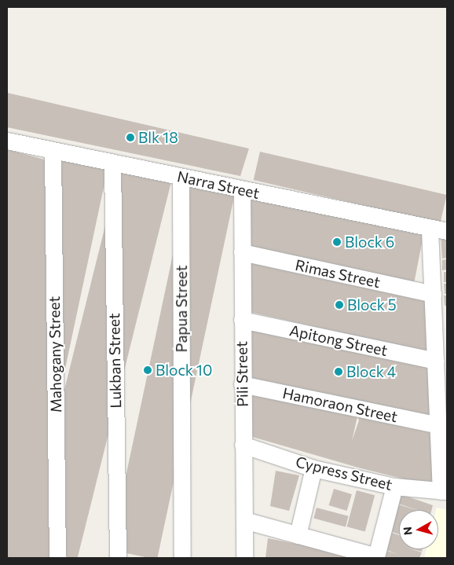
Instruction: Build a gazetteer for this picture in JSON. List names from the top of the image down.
{
  "streets": {
    "street": [
      "Narra Street",
      "Rimas Street",
      "Papua Street",
      "Apitong Street",
      "Mahogany Street",
      "Lukban Street",
      "Pili Street",
      "Hamoraon Street",
      "Cypress Street"
    ]
  },
  "crossings": [
    ["Narra Street", "Papua Street"],
    ["Narra Street", "Mahogany Street"],
    ["Narra Street", "Lukban Street"],
    ["Narra Street", "Pili Street"],
    ["Rimas Street", "Pili Street"],
    ["Apitong Street", "Pili Street"],
    ["Pili Street", "Hamoraon Street"],
    ["Pili Street", "Cypress Street"]
  ],
  "places": [
    "Blk 18",
    "Block 6",
    "Block 5",
    "Block 10",
    "Block 4"
  ],
  "north": "left"
}
